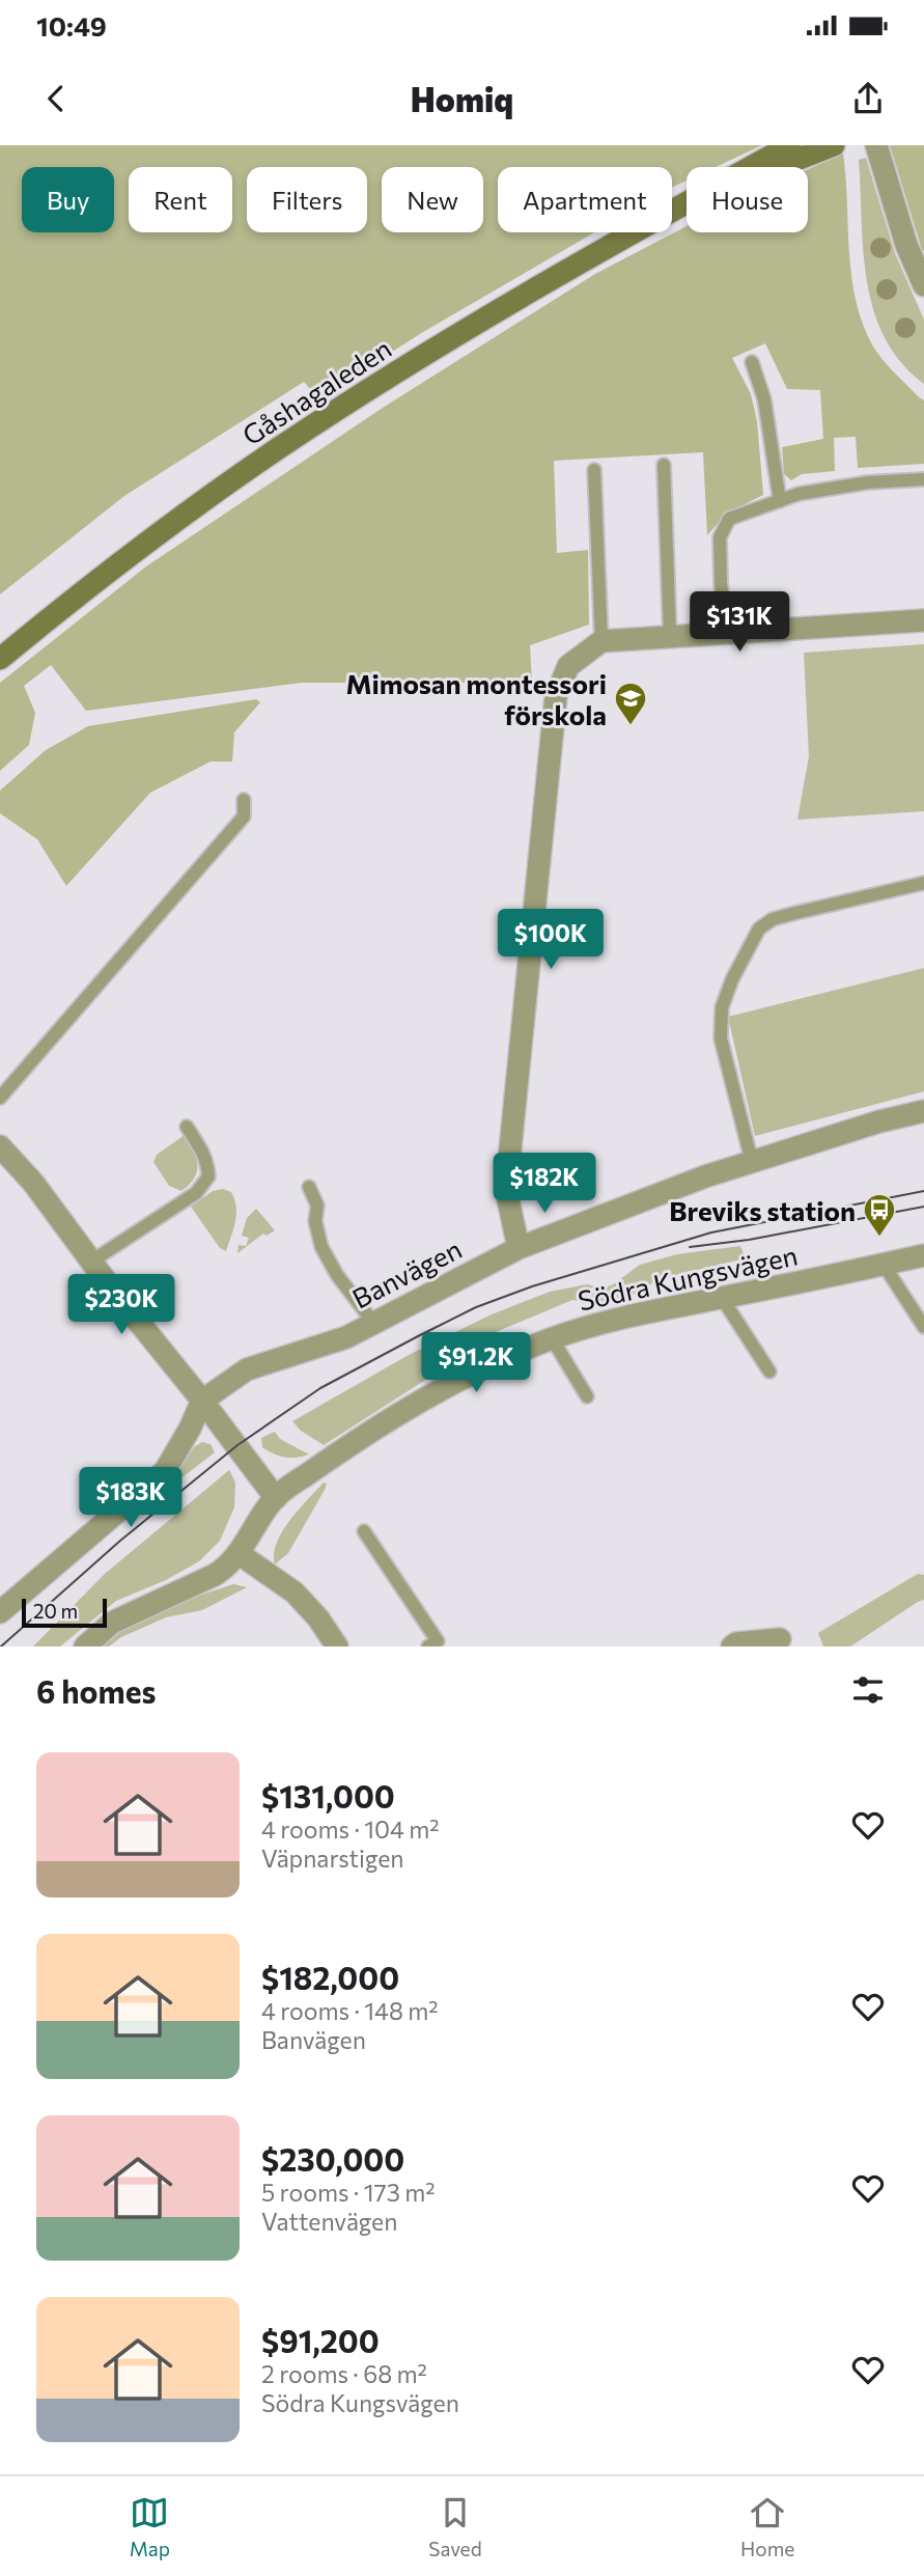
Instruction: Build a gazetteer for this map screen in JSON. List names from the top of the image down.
{
  "streets": {
    "main road": ["Gåshagaleden"],
    "street": ["Banvägen", "Södra Kungsvägen"]
  },
  "places": {
    "school or university": ["Mimosan montessori förskola"],
    "bus stop": ["Breviks station"]
  },
  "scale_bar": "20 m",
  "page": {
    "status": "10:49",
    "header": "Homiq",
    "chip": [
      "Buy",
      "Rent",
      "Filters",
      "New",
      "Apartment",
      "House"
    ],
    "price": [
      "$131K",
      "$100K",
      "$182K",
      "$230K",
      "$91.2K",
      "$183K"
    ],
    "scale": "20 m",
    "heading": "6 homes",
    "list": [
      {
        "name": "$131,000",
        "note": "4 rooms · 104 m² · Väpnarstigen"
      },
      {
        "name": "$182,000",
        "note": "4 rooms · 148 m² · Banvägen"
      },
      {
        "name": "$230,000",
        "note": "5 rooms · 173 m² · Vattenvägen"
      },
      {
        "name": "$91,200",
        "note": "2 rooms · 68 m² · Södra Kungsvägen"
      }
    ],
    "tabs": ["Map", "Saved", "Home"]
  }
}
